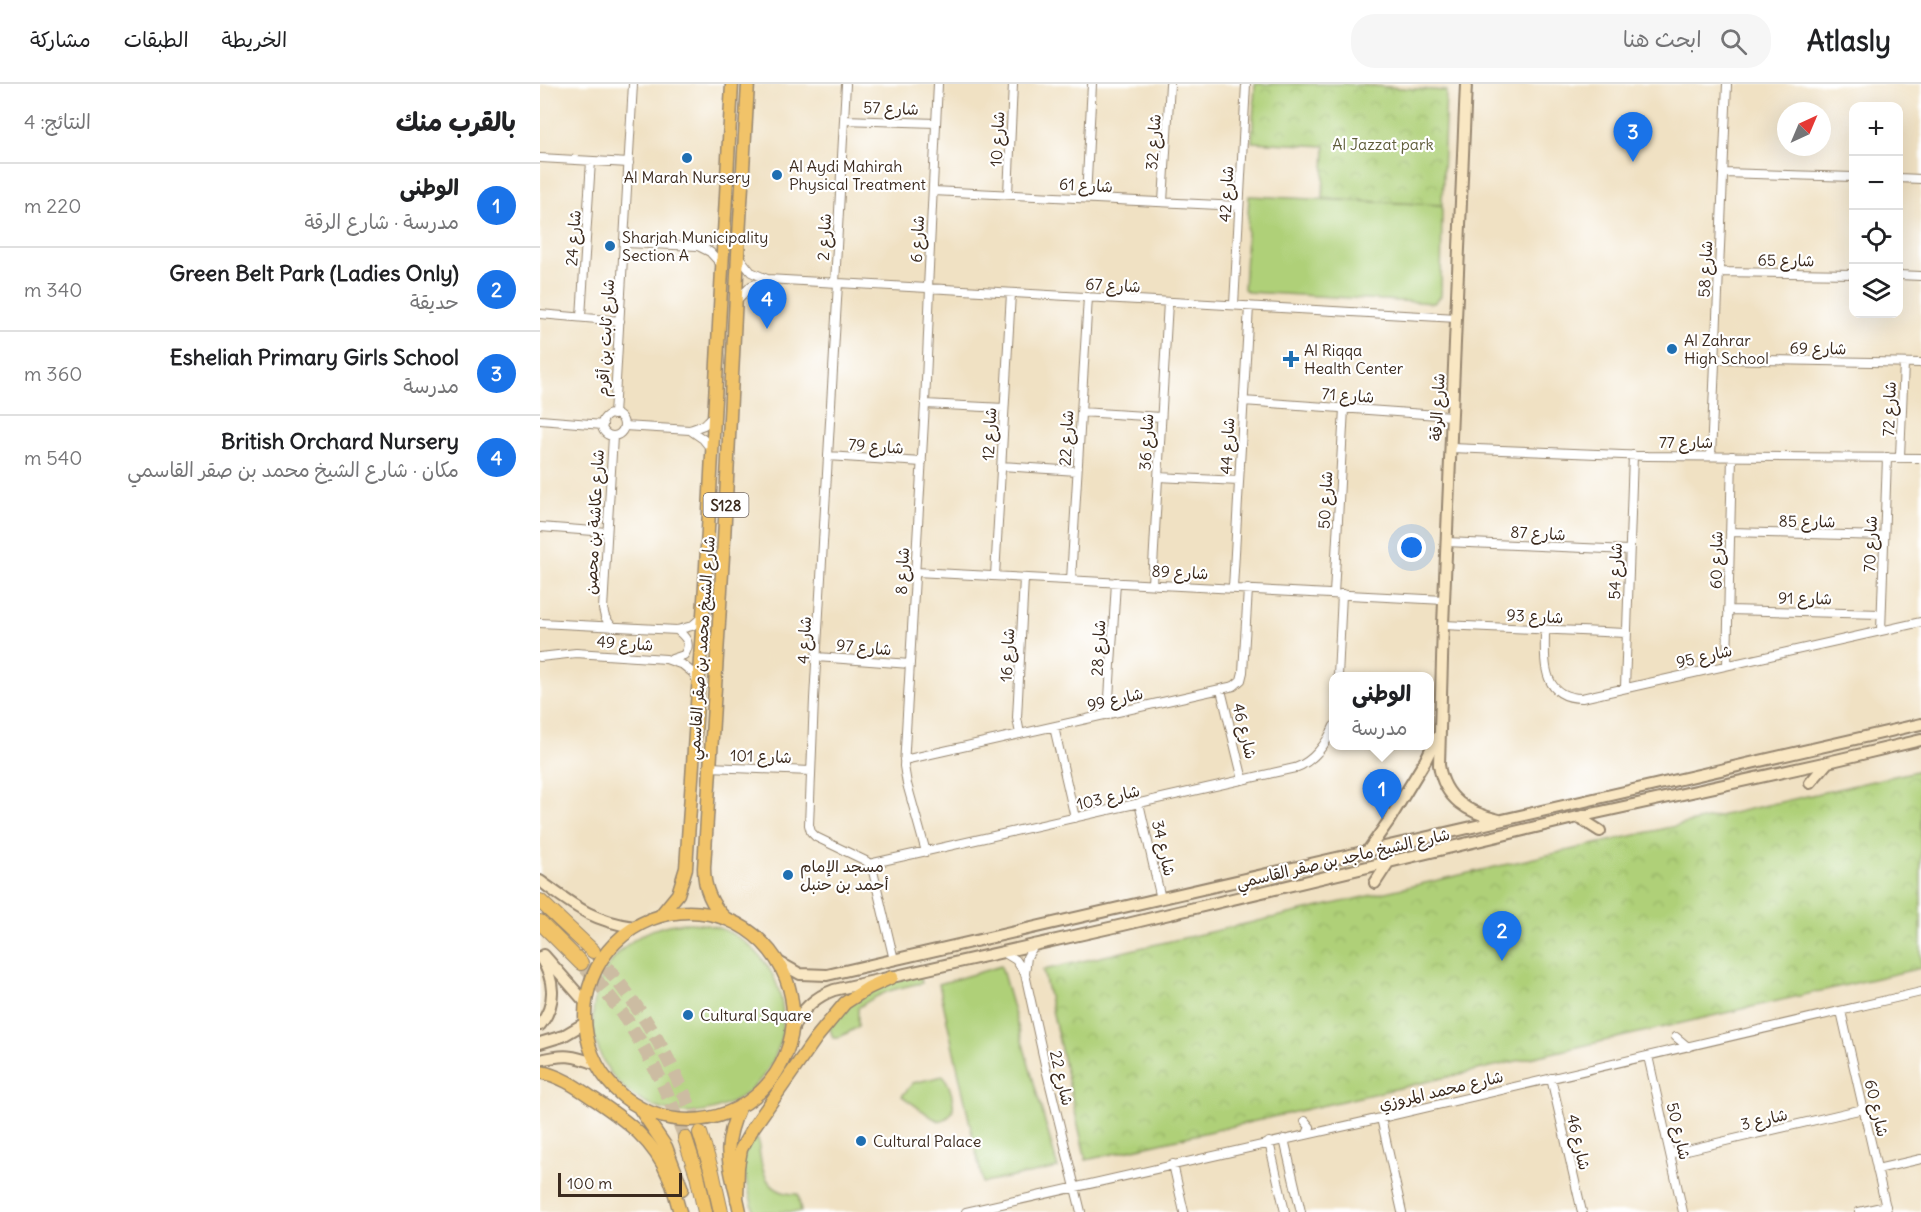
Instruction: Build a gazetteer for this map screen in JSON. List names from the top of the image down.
{
  "streets": {
    "main road": [
      "شارع الرقة",
      "S128",
      "شارع الشيخ محمد بن صقر القاسمي",
      "شارع الشيخ ماجد بن صقر القاسمي"
    ],
    "street": [
      "شارع 57",
      "شارع 10",
      "شارع 32",
      "شارع 61",
      "شارع 42",
      "شارع 2",
      "شارع 24",
      "شارع 6",
      "شارع 65",
      "شارع 58",
      "شارع 67",
      "شارع ثابت بن أقرم",
      "شارع 69",
      "شارع 71",
      "شارع 72",
      "شارع 12",
      "شارع 22",
      "شارع 36",
      "شارع 77",
      "شارع 79",
      "شارع 44",
      "شارع 50",
      "شارع 85",
      "شارع عكاشة بن محصن",
      "شارع 87",
      "شارع 70",
      "شارع 60",
      "شارع 8",
      "شارع 54",
      "شارع 89",
      "شارع 91",
      "شارع 93",
      "شارع 4",
      "شارع 49",
      "شارع 97",
      "شارع 28",
      "شارع 16",
      "شارع 95",
      "شارع 99",
      "شارع 46",
      "شارع 101",
      "شارع 103",
      "شارع 34",
      "شارع محمد المروزي",
      "شارع 3"
    ]
  },
  "crossings": [
    ["شارع 57", "شارع 2"],
    ["شارع 57", "شارع 6"],
    ["شارع 10", "شارع 61"],
    ["شارع 32", "شارع 61"],
    ["شارع 61", "شارع 42"],
    ["شارع 61", "شارع 6"],
    ["شارع 42", "شارع 67"],
    ["شارع 2", "شارع 67"],
    ["شارع 2", "شارع 4"],
    ["شارع 6", "شارع 67"],
    ["شارع 6", "شارع 8"],
    ["شارع 65", "شارع 58"],
    ["شارع 58", "شارع 69"],
    ["شارع 58", "شارع 77"],
    ["شارع 67", "شارع الرقة"],
    ["شارع 67", "شارع 12"],
    ["شارع 67", "شارع 22"],
    ["شارع 67", "شارع 36"],
    ["شارع 67", "شارع 44"],
    ["شارع 67", "شارع 8"],
    ["شارع 67", "شارع 4"],
    ["شارع ثابت بن أقرم", "شارع عكاشة بن محصن"],
    ["شارع 69", "شارع 72"],
    ["شارع 71", "شارع الرقة"],
    ["شارع 71", "شارع 44"],
    ["شارع 71", "شارع 50"],
    ["شارع الرقة", "شارع 77"],
    ["شارع الرقة", "شارع 87"],
    ["شارع الرقة", "شارع 89"],
    ["شارع الرقة", "شارع 93"],
    ["شارع الرقة", "شارع الشيخ ماجد بن صقر القاسمي"],
    ["شارع 72", "شارع 77"],
    ["شارع 12", "شارع 89"],
    ["شارع 22", "شارع 89"],
    ["شارع 22", "شارع محمد المروزي"],
    ["شارع 36", "شارع 89"],
    ["شارع 77", "شارع 70"],
    ["شارع 77", "شارع 60"],
    ["شارع 77", "شارع 54"],
    ["شارع 79", "شارع 8"],
    ["شارع 79", "شارع 4"],
    ["شارع 44", "شارع 89"],
    ["شارع 50", "شارع 89"],
    ["شارع 50", "شارع محمد المروزي"],
    ["شارع 50", "شارع 3"],
    ["شارع 85", "شارع 70"],
    ["شارع 85", "شارع 60"],
    ["شارع عكاشة بن محصن", "شارع 49"],
    ["شارع 87", "شارع 54"],
    ["شارع 70", "شارع 91"],
    ["شارع 70", "شارع 95"],
    ["شارع 60", "شارع 91"],
    ["شارع 60", "شارع 95"],
    ["شارع 60", "شارع محمد المروزي"],
    ["شارع 60", "شارع 3"],
    ["شارع 8", "شارع 89"],
    ["شارع 8", "شارع 97"],
    ["شارع 8", "شارع 99"],
    ["شارع 8", "شارع 103"],
    ["شارع 54", "شارع 93"],
    ["شارع 54", "شارع 95"],
    ["شارع 89", "شارع 28"],
    ["شارع 89", "شارع 16"],
    ["شارع 89", "شارع 99"],
    ["شارع 93", "شارع 95"],
    ["شارع 4", "شارع 97"],
    ["شارع 4", "شارع 101"],
    ["شارع 4", "شارع 103"],
    ["شارع 49", "شارع الشيخ محمد بن صقر القاسمي"],
    ["شارع الشيخ محمد بن صقر القاسمي", "شارع 101"],
    ["شارع الشيخ محمد بن صقر القاسمي", "شارع الشيخ ماجد بن صقر القاسمي"],
    ["شارع 28", "شارع 99"],
    ["شارع 16", "شارع 99"],
    ["شارع 99", "شارع 46"],
    ["شارع 46", "شارع 103"],
    ["شارع 46", "شارع محمد المروزي"],
    ["شارع 103", "شارع 34"],
    ["شارع 34", "شارع الشيخ ماجد بن صقر القاسمي"]
  ],
  "parks": ["Al Jazzat park"],
  "places": {
    "other": [
      "Al Marah Nursery",
      "Al Aydi Mahirah Physical Treatment",
      "Sharjah Municipality Section A",
      "Al Zahrar High School",
      "مسجد الإمام أحمد بن حنبل",
      "Cultural Square",
      "Cultural Palace"
    ],
    "health": ["Al Riqqa Health Center"]
  },
  "scale_bar": "100 m",
  "north": "top right",
  "page": {
    "header": "Atlasly",
    "search": "ابحث هنا",
    "nav": ["الخريطة", "الطبقات", "مشاركة"],
    "heading": ["بالقرب منك", "النتائج: 4"],
    "map_buttons": ["+", "−"],
    "pins": [
      "3",
      "4",
      "1",
      "2"
    ],
    "list": [
      {
        "mark": "1",
        "name": "الوطنی",
        "note": "مدرسة · شارع الرقة",
        "value": "220 m"
      },
      {
        "mark": "2",
        "name": "Green Belt Park (Ladies Only)",
        "note": "حديقة",
        "value": "340 m"
      },
      {
        "mark": "3",
        "name": "Esheliah Primary Girls School",
        "note": "مدرسة",
        "value": "360 m"
      },
      {
        "mark": "4",
        "name": "British Orchard Nursery",
        "note": "مكان · شارع الشيخ محمد بن صقر القاسمي",
        "value": "540 m"
      }
    ],
    "popup": ["الوطنی", "مدرسة"],
    "scale": "100 m"
  }
}
